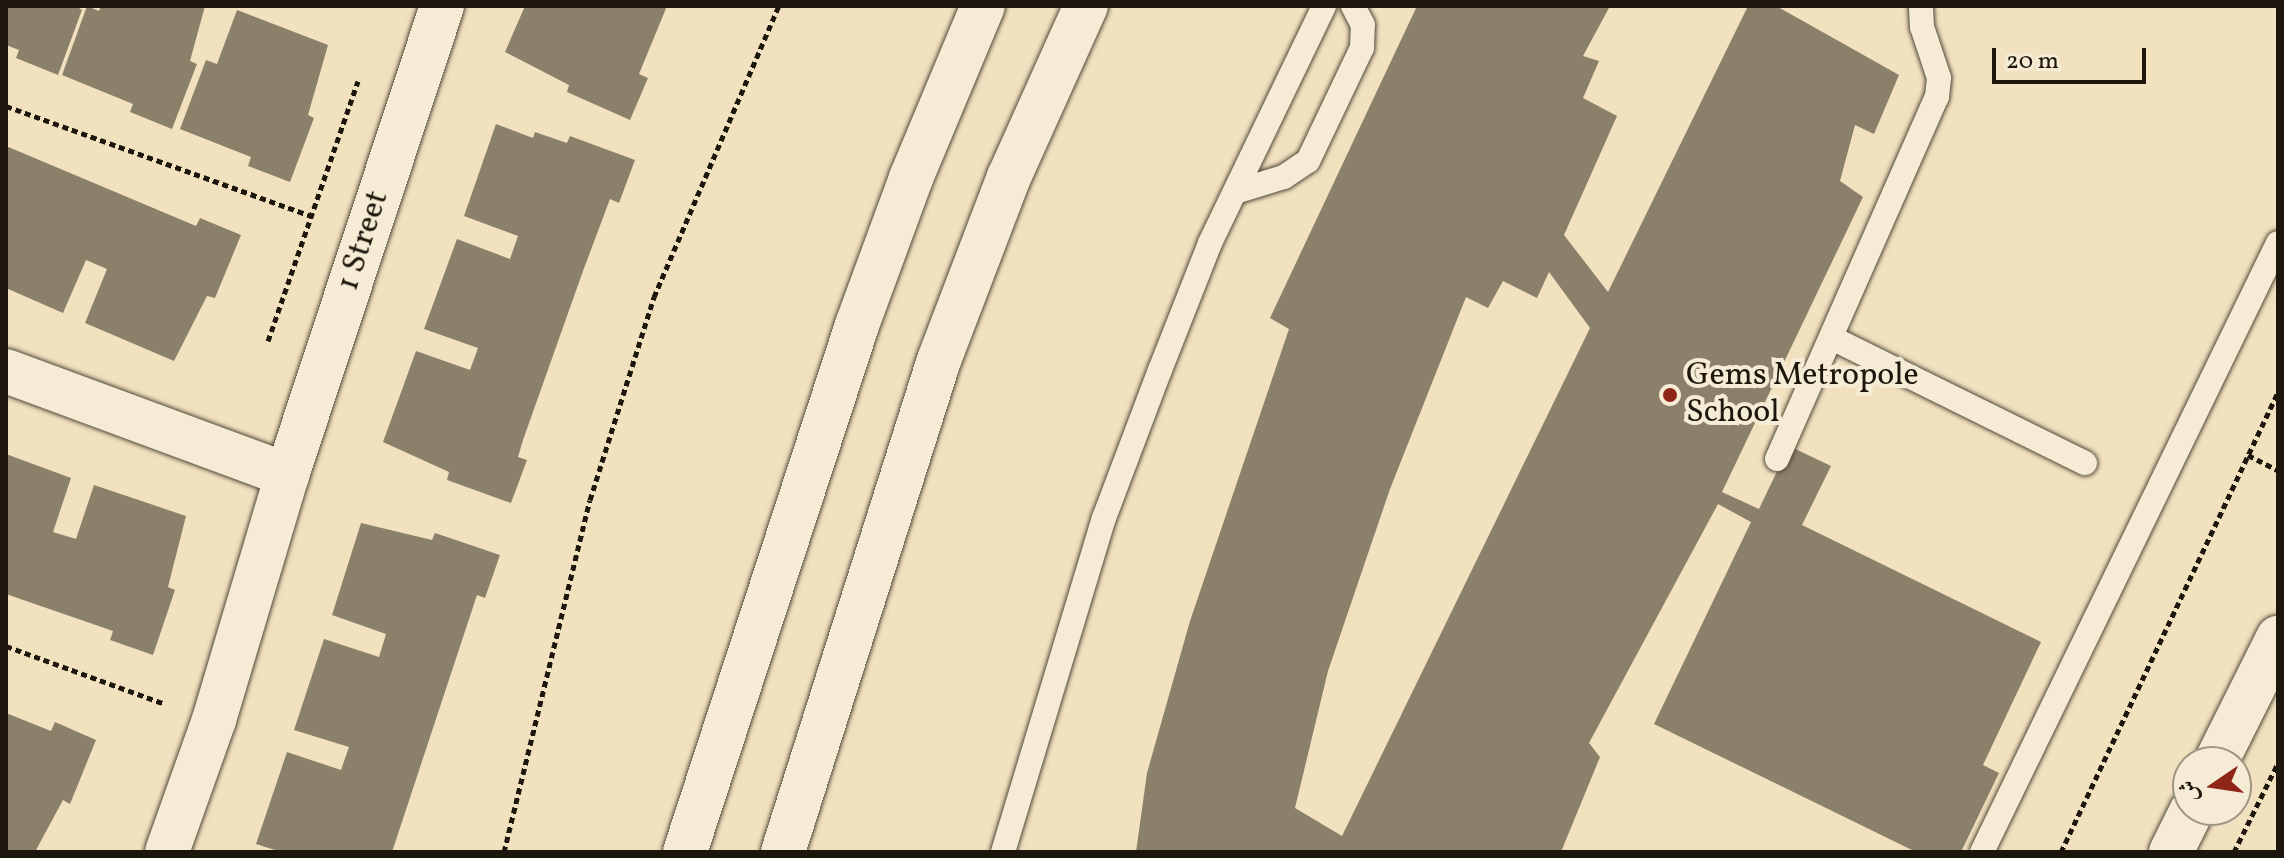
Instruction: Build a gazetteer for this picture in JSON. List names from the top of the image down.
{
  "streets": {
    "street": ["1 Street"]
  },
  "places": ["Gems Metropole School"],
  "scale_bar": "20 m",
  "north": "left"
}
